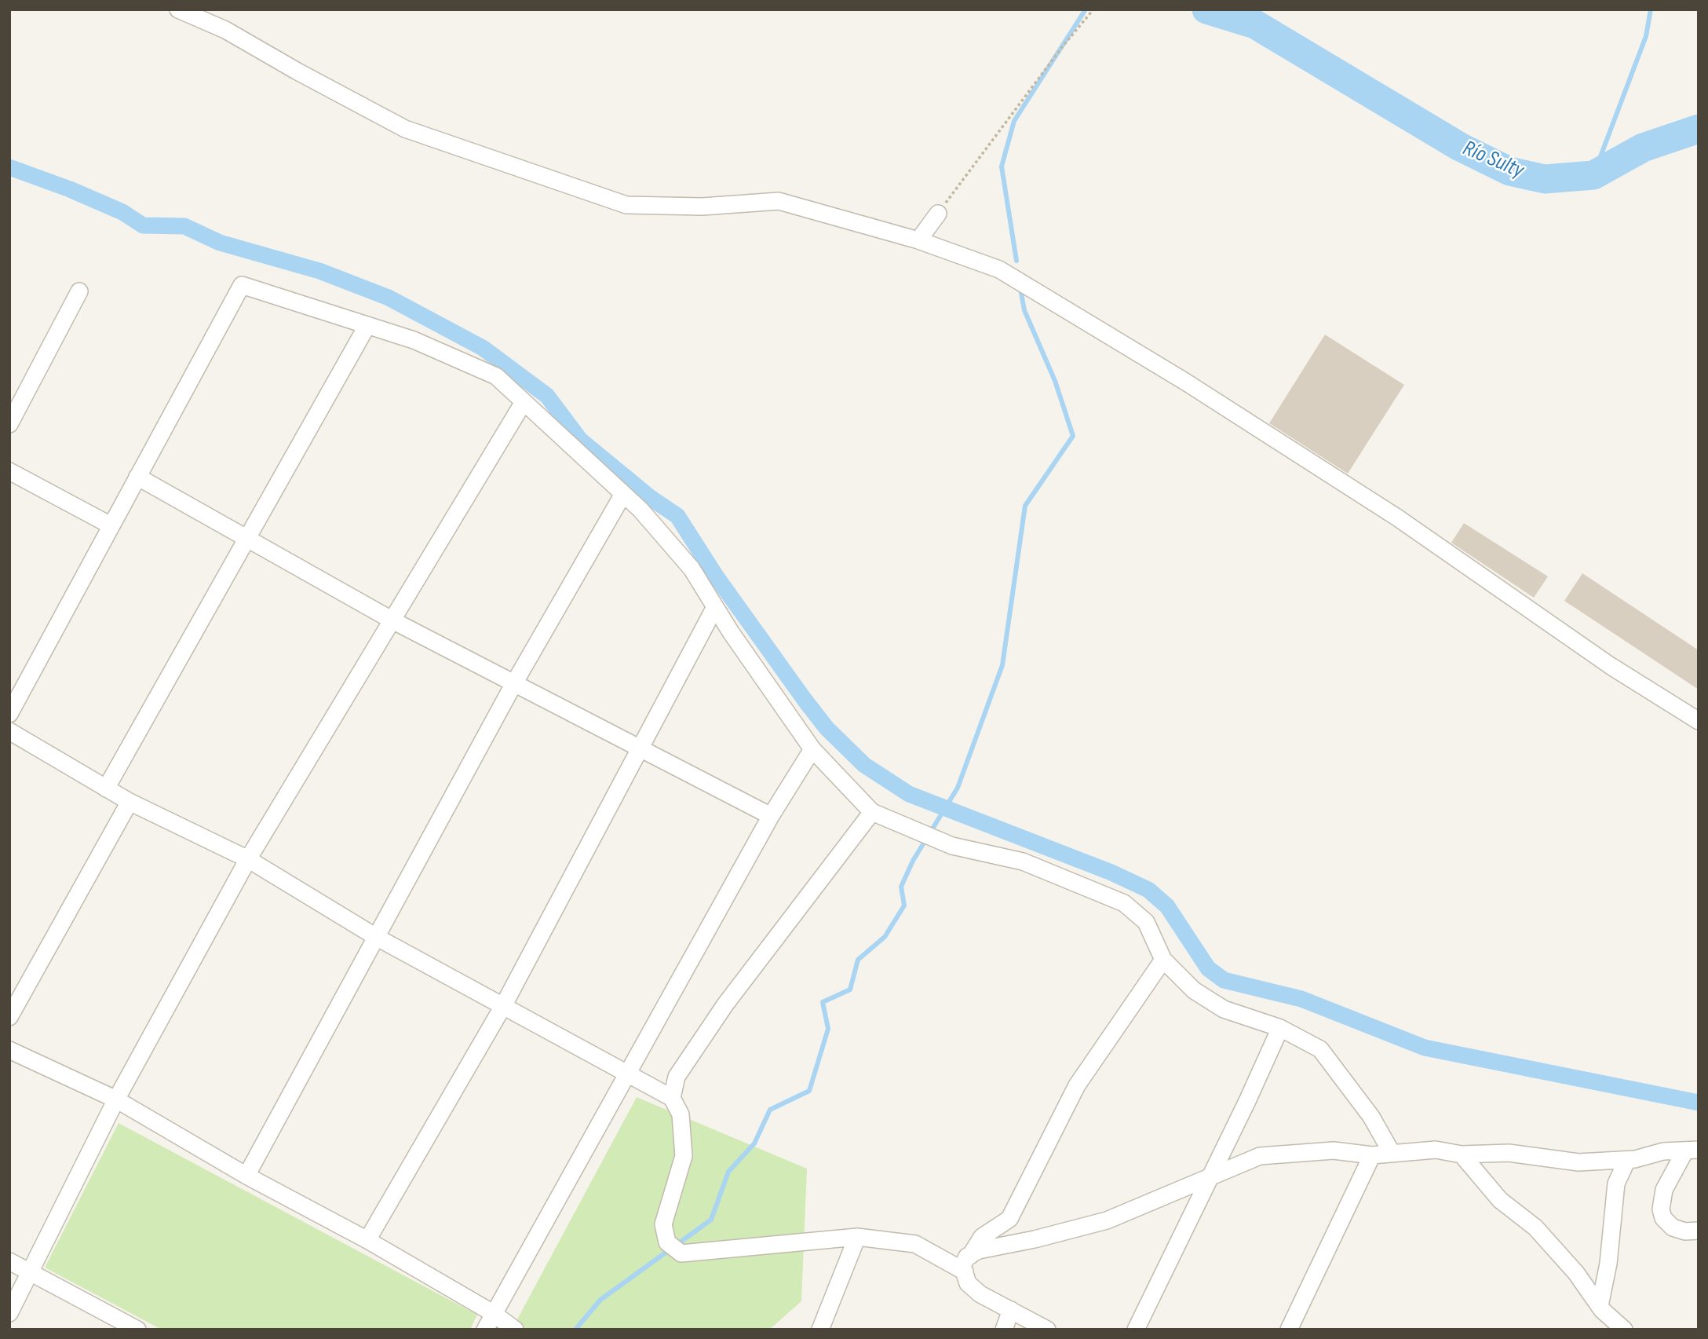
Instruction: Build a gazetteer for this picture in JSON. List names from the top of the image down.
{
  "water": ["Río Sulty"]
}
